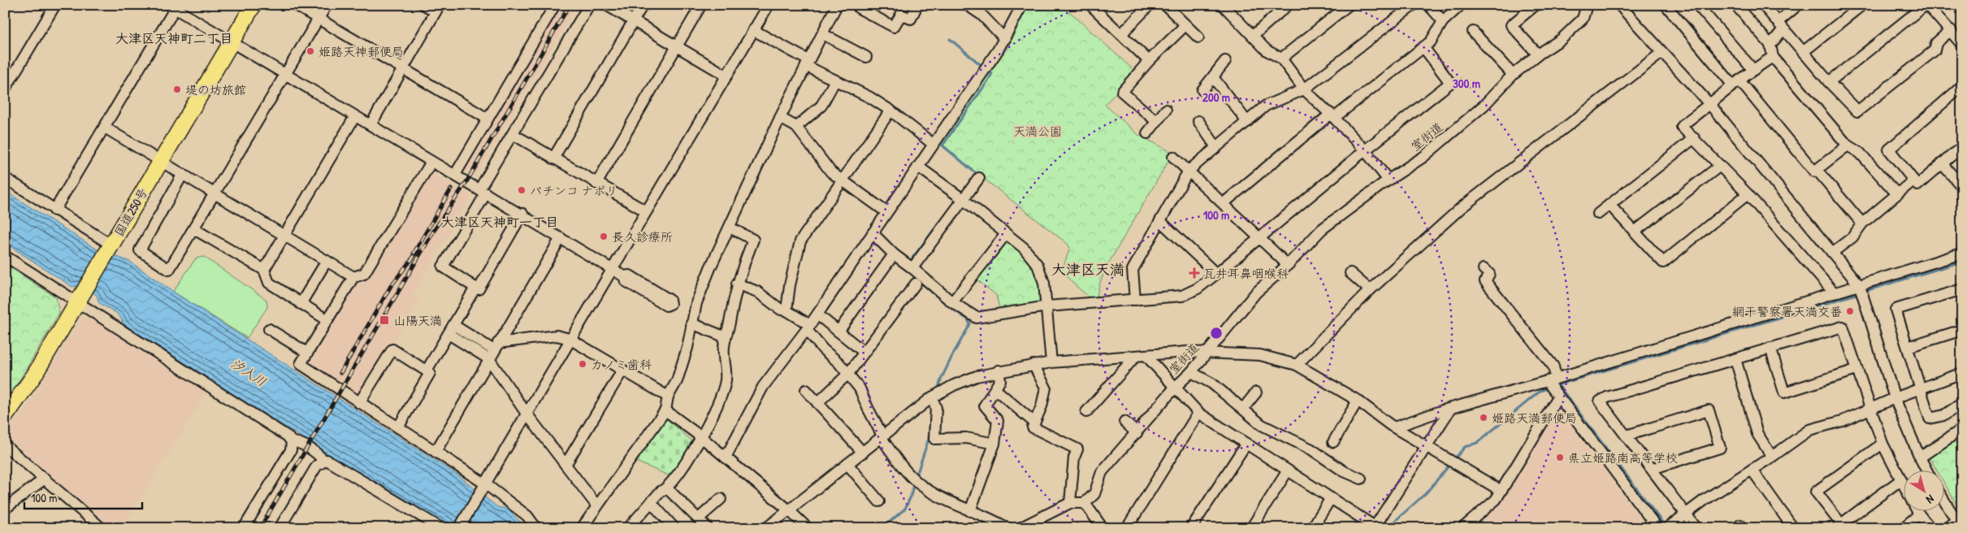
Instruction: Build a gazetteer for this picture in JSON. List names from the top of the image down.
{
  "streets": {
    "highway": ["国道250号"],
    "street": ["室街道"]
  },
  "districts": ["大津区天神町二丁目", "大津区天神町一丁目", "大津区天満"],
  "water": ["汐入川"],
  "parks": ["天満公園"],
  "places": {
    "other": [
      "姫路天神郵便局",
      "堤の坊旅館",
      "パチンコ ナポリ",
      "長久診療所",
      "網干警察署天満交番",
      "カノミ歯科",
      "姫路天満郵便局",
      "県立姫路南高等学校"
    ],
    "health": ["瓦井耳鼻咽喉科"],
    "transit": ["山陽天満"]
  },
  "scale_bar": "100 m",
  "north": "bottom right",
  "rings": ["300 m", "200 m", "100 m"]
}
